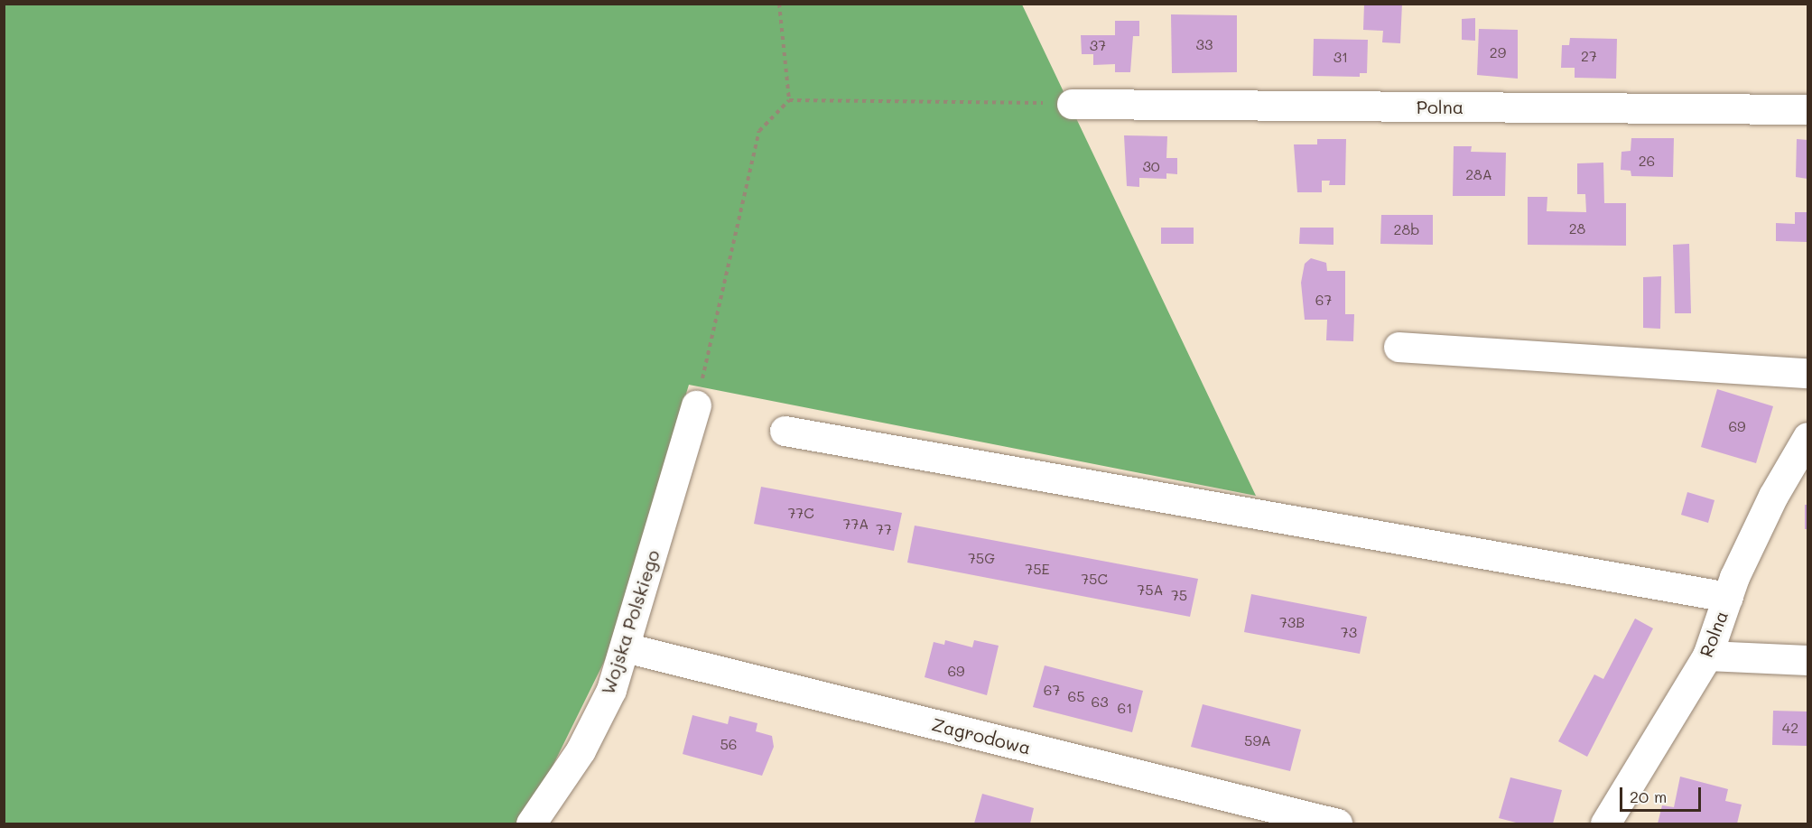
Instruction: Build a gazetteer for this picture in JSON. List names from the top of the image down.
{
  "streets": {
    "street": [
      "Polna",
      "Wojska Polskiego",
      "Rolna",
      "Zagrodowa"
    ]
  },
  "crossings": [
    ["Wojska Polskiego", "Zagrodowa"]
  ],
  "house_numbers": [
    "33",
    "37",
    "29",
    "27",
    "31",
    "26",
    "30",
    "28A",
    "28",
    "28b",
    "67",
    "69",
    "77C",
    "77A",
    "77",
    "75G",
    "75E",
    "75C",
    "75A",
    "75",
    "73B",
    "73",
    "69",
    "67",
    "65",
    "63",
    "61",
    "42",
    "59A",
    "56"
  ],
  "scale_bar": "20 m"
}
